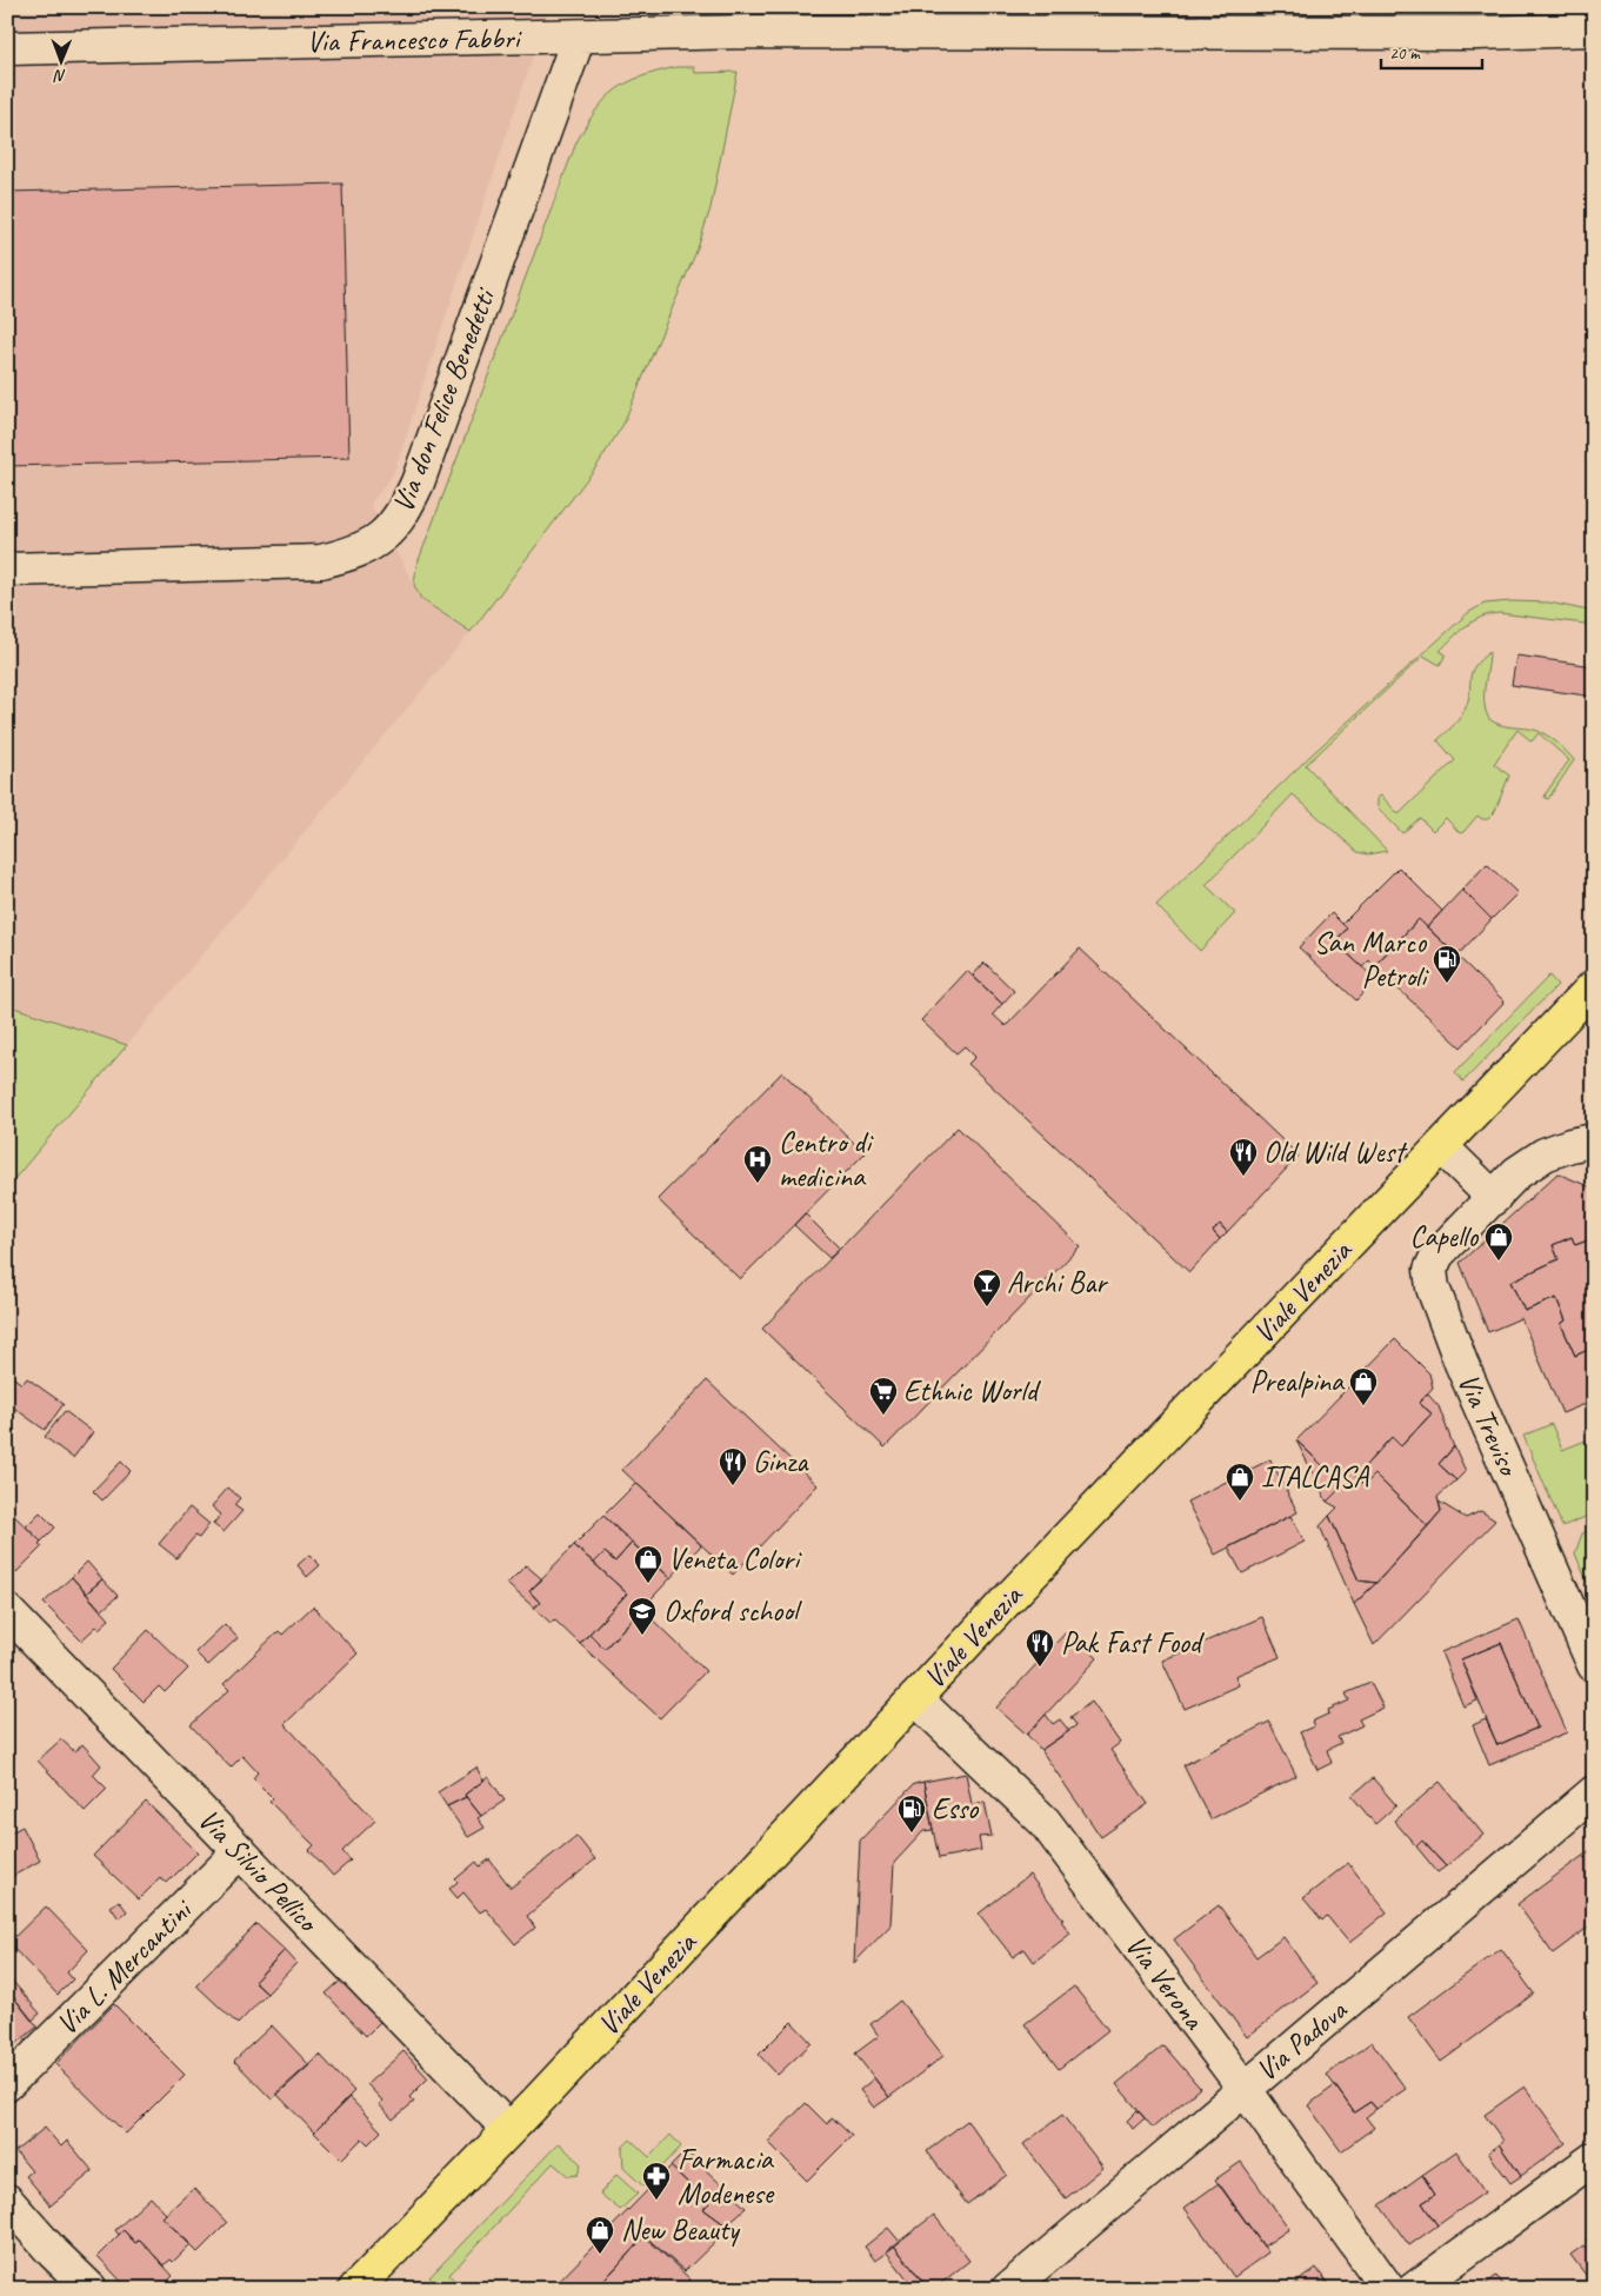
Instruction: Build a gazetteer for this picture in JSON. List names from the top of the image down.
{
  "streets": {
    "main road": ["Viale Venezia"],
    "street": [
      "Via Francesco Fabbri",
      "Via don Felice Benedetti",
      "Via Treviso",
      "Via Silvio Pellico",
      "Via L. Mercantini",
      "Via Verona",
      "Via Padova"
    ]
  },
  "crossings": [
    ["Via Francesco Fabbri", "Via don Felice Benedetti"],
    ["Viale Venezia", "Via Silvio Pellico"],
    ["Viale Venezia", "Via Verona"],
    ["Via Silvio Pellico", "Via L. Mercantini"],
    ["Via Verona", "Via Padova"]
  ],
  "places": {
    "fuel station": ["San Marco Petroli", "Esso"],
    "restaurant": ["Old Wild West", "Ginza", "Pak Fast Food"],
    "hospital": ["Centro di medicina"],
    "shop": [
      "Capello",
      "Prealpina",
      "ITALCASA",
      "Veneta Colori",
      "New Beauty"
    ],
    "bar": ["Archi Bar"],
    "supermarket": ["Ethnic World"],
    "school or university": ["Oxford school"],
    "pharmacy": ["Farmacia Modenese"]
  },
  "scale_bar": "20 m",
  "north": "bottom"
}
